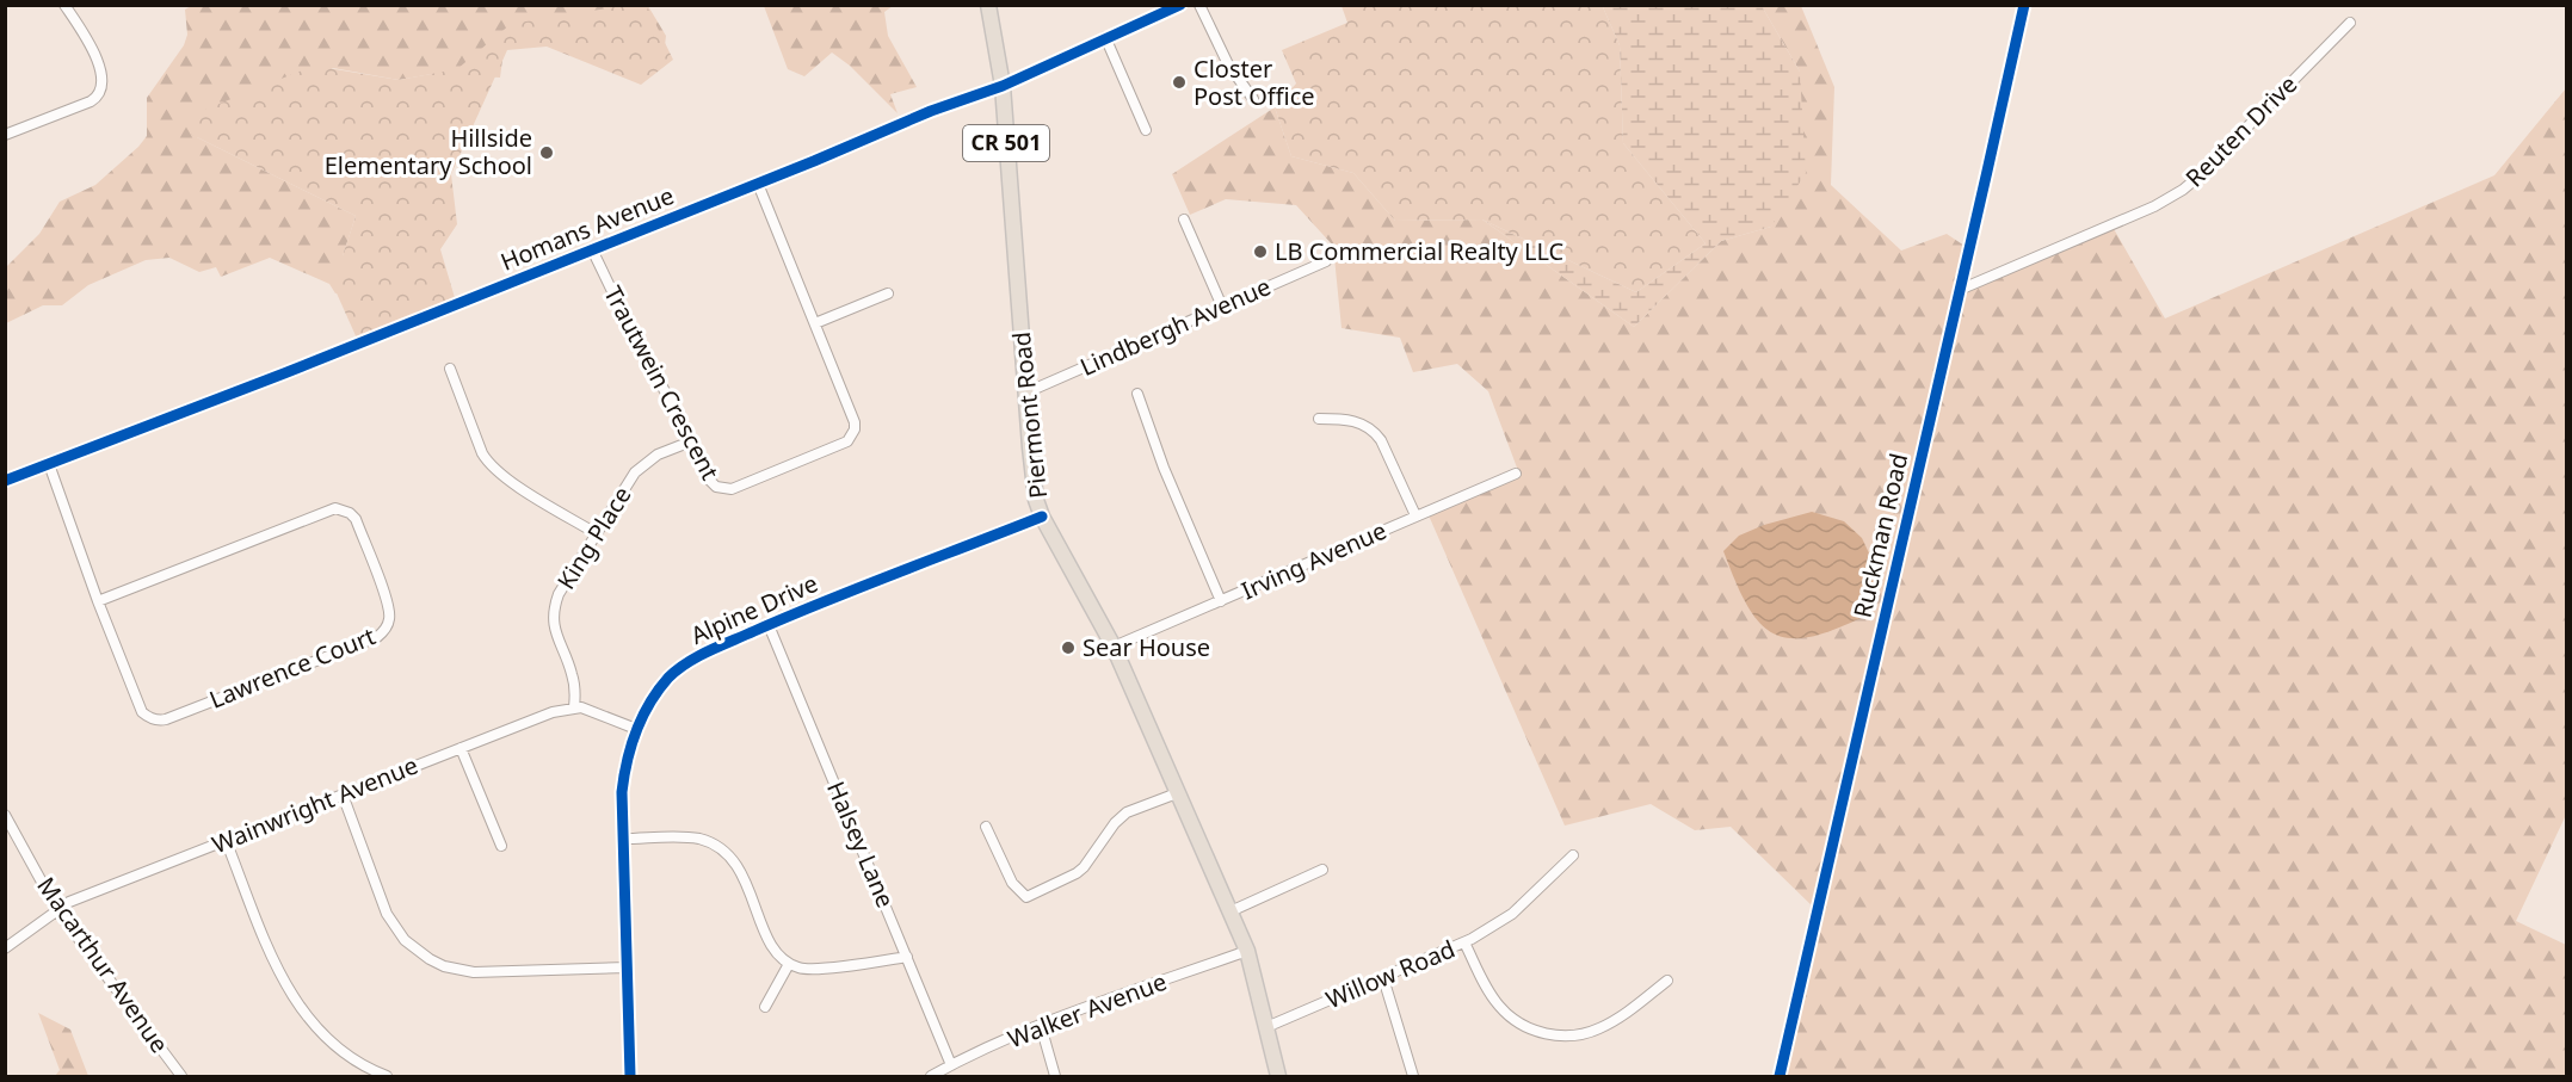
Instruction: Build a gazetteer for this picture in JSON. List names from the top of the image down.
{
  "streets": {
    "main road": ["CR 501", "Piermont Road"],
    "street": [
      "Reuten Drive",
      "Homans Avenue",
      "Lindbergh Avenue",
      "Trautwein Crescent",
      "Ruckman Road",
      "King Place",
      "Irving Avenue",
      "Alpine Drive",
      "Lawrence Court",
      "Wainwright Avenue",
      "Halsey Lane",
      "Macarthur Avenue",
      "Willow Road",
      "Walker Avenue"
    ]
  },
  "crossings": [
    ["Reuten Drive", "Ruckman Road"],
    ["Homans Avenue", "Trautwein Crescent"],
    ["Homans Avenue", "Piermont Road"],
    ["Homans Avenue", "Lawrence Court"],
    ["Lindbergh Avenue", "Piermont Road"],
    ["Trautwein Crescent", "King Place"],
    ["Piermont Road", "Irving Avenue"],
    ["Piermont Road", "Alpine Drive"],
    ["Piermont Road", "Willow Road"],
    ["Piermont Road", "Walker Avenue"],
    ["King Place", "Wainwright Avenue"],
    ["Alpine Drive", "Halsey Lane"],
    ["Wainwright Avenue", "Macarthur Avenue"],
    ["Halsey Lane", "Walker Avenue"]
  ],
  "places": [
    "Closter Post Office",
    "Hillside Elementary School",
    "LB Commercial Realty LLC",
    "Sear House"
  ]
}
